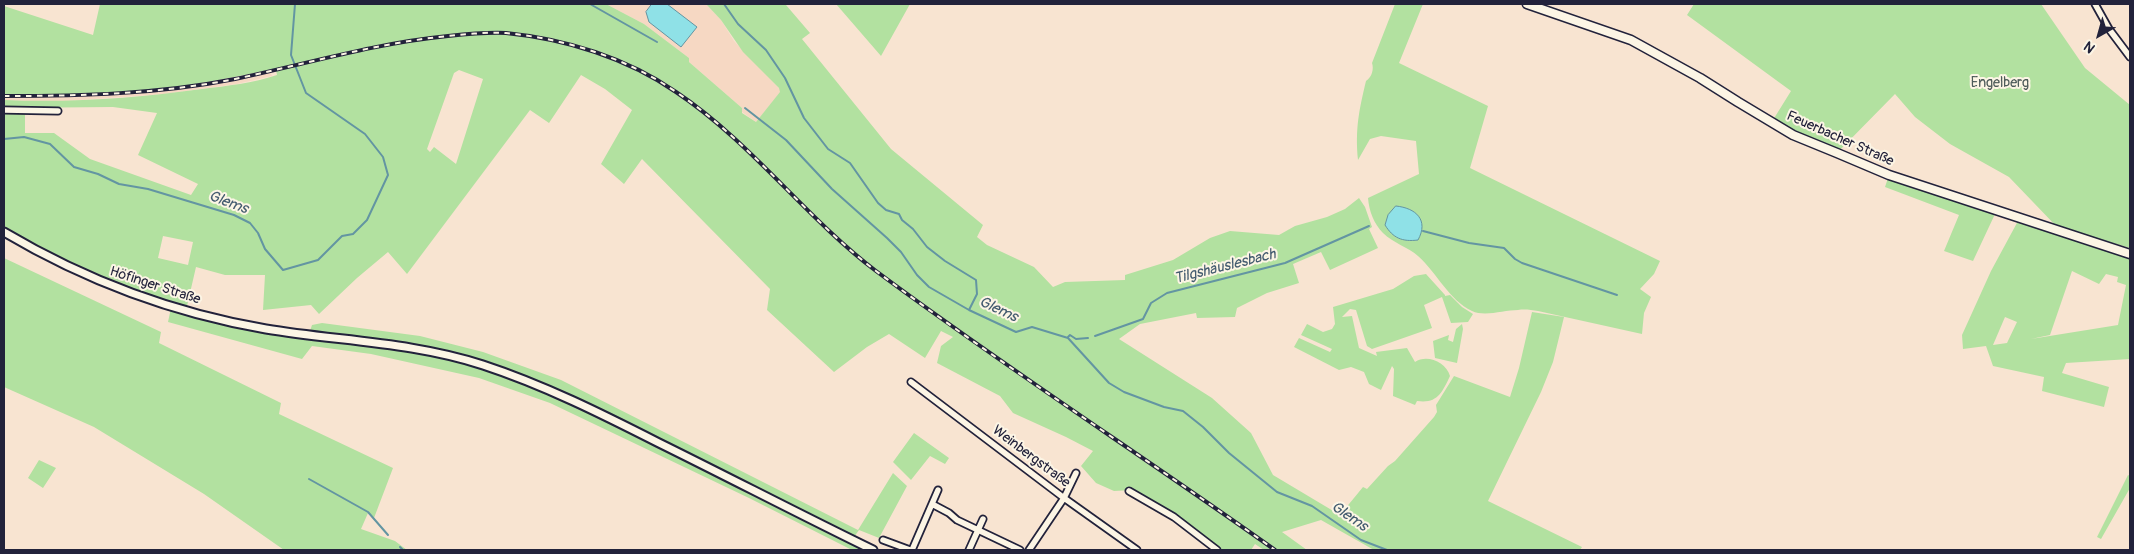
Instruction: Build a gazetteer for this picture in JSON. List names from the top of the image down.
{
  "streets": {
    "main road": ["Feuerbacher Straße"],
    "street": ["Höfinger Straße", "Weinbergstraße"]
  },
  "water": ["Glems", "Tilgshäuslesbach"],
  "parks": ["Engelberg"],
  "north": "bottom left"
}
